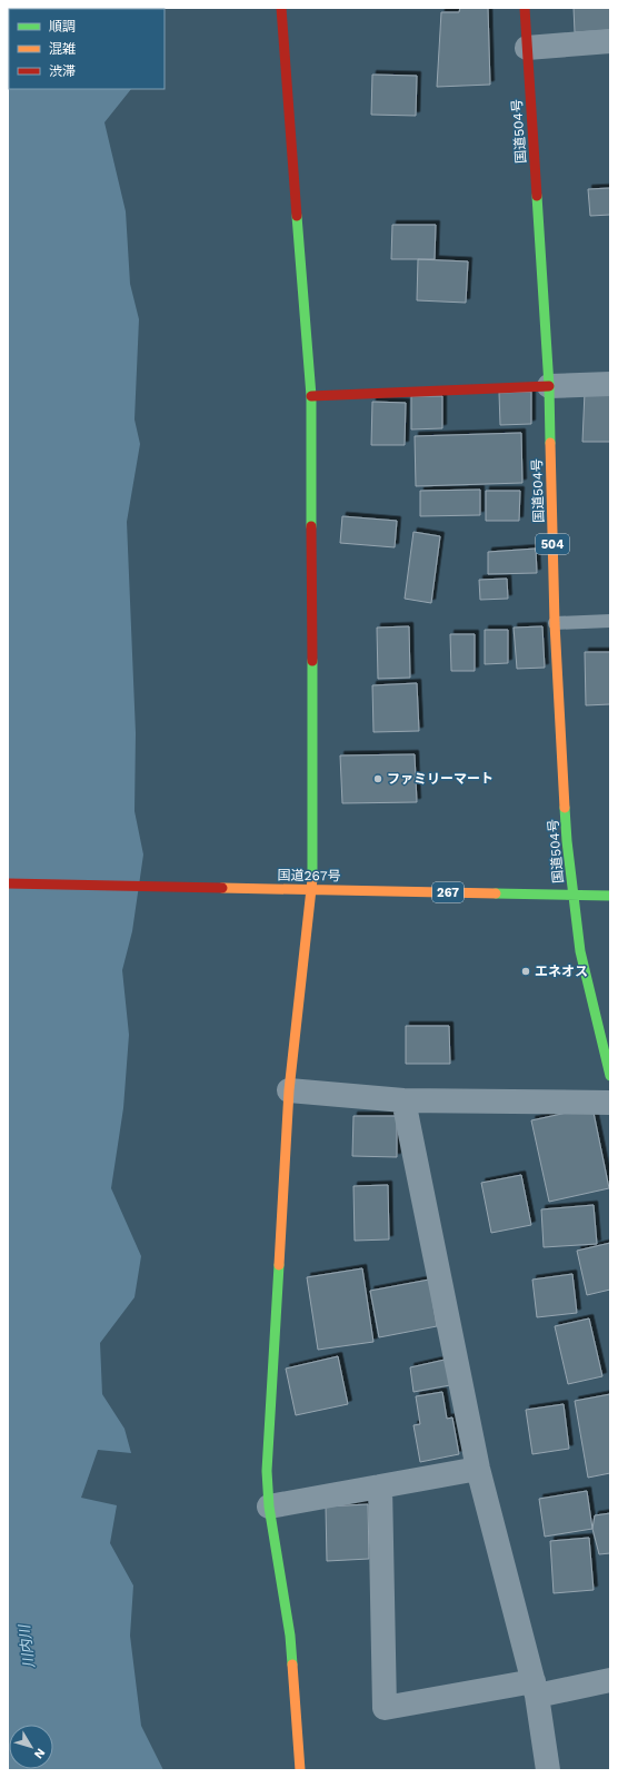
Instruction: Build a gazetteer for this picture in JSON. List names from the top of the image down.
{
  "streets": {
    "main road": [
      "国道504号",
      "504",
      "国道267号",
      "267"
    ]
  },
  "crossings": [
    ["国道504号", "国道267号"]
  ],
  "water": ["川内川"],
  "places": ["ファミリーマート", "エネオス"],
  "legend": ["順調", "混雑", "渋滞"],
  "north": "bottom right"
}
